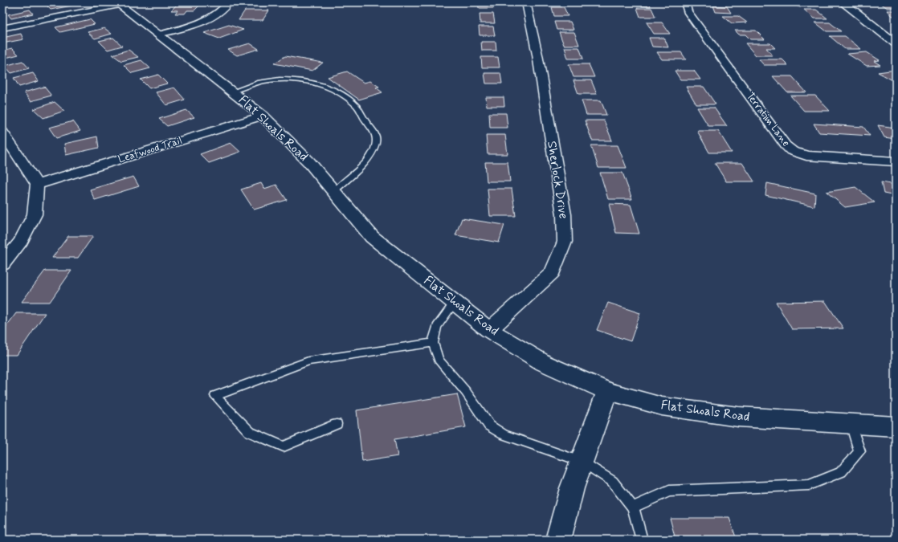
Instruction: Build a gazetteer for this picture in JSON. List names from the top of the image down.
{
  "streets": {
    "main road": ["Flat Shoals Road"],
    "street": ["Terratim Lane", "Leafwood Trail", "Sherlock Drive"]
  },
  "crossings": [
    ["Flat Shoals Road", "Leafwood Trail"],
    ["Flat Shoals Road", "Sherlock Drive"]
  ]
}
